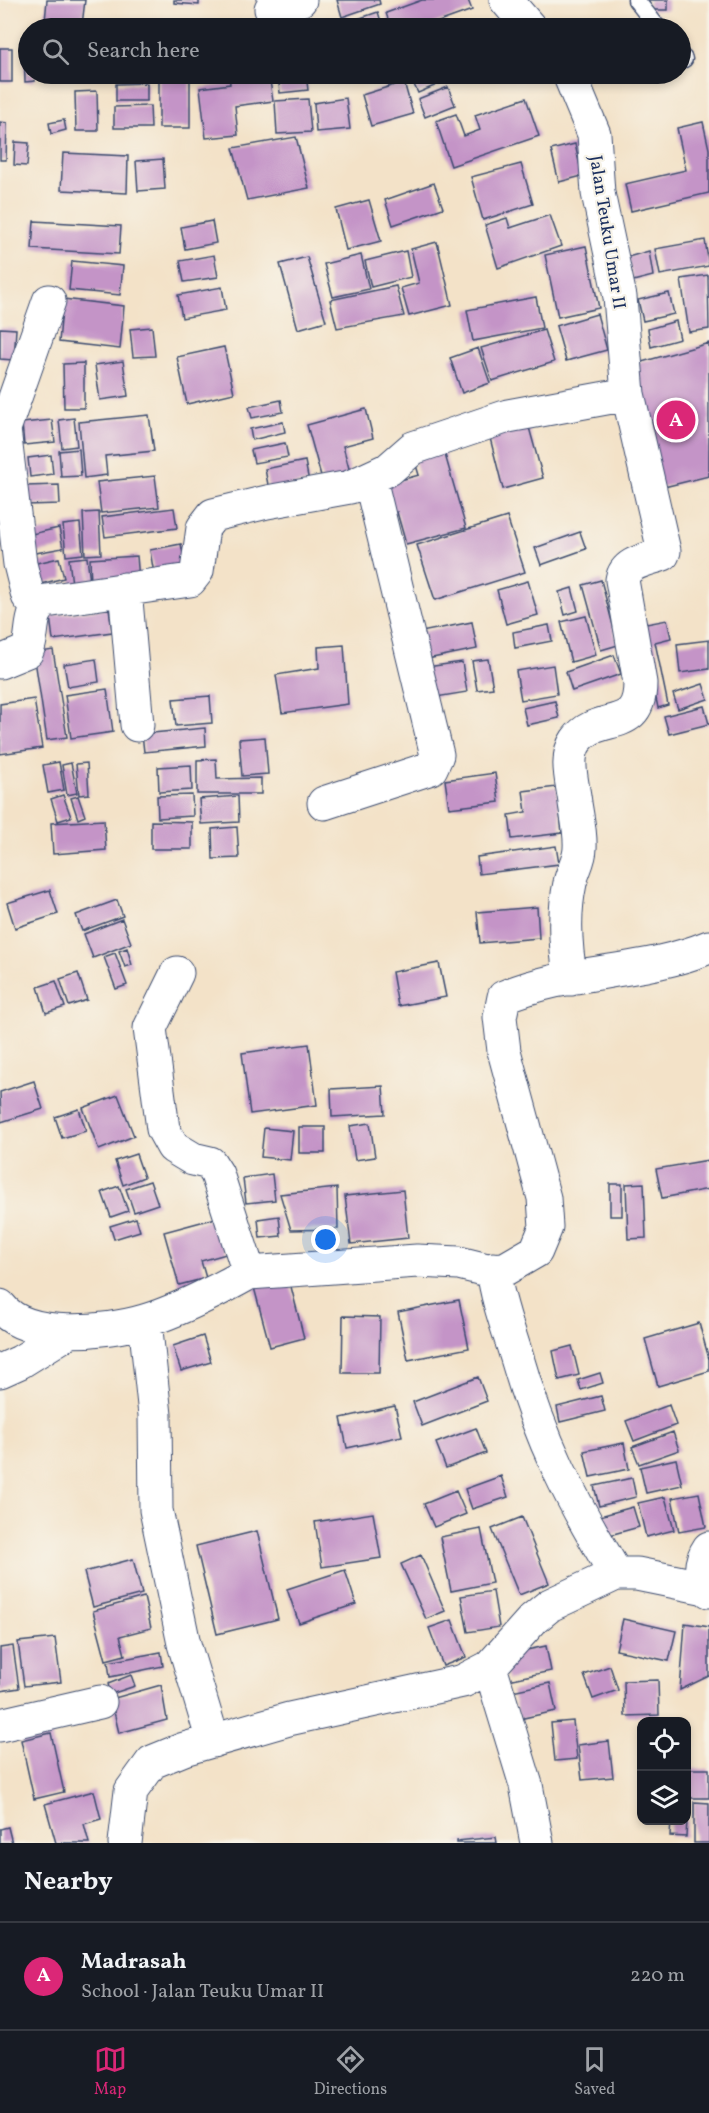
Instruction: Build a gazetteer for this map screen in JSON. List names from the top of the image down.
{
  "streets": {
    "street": ["Jalan Teuku Umar II"]
  },
  "page": {
    "search": "Search here",
    "pins": "A",
    "heading": "Nearby",
    "list": [
      {
        "mark": "A",
        "name": "Madrasah",
        "note": "School · Jalan Teuku Umar II",
        "value": "220 m"
      }
    ],
    "nav": ["Map", "Directions", "Saved"]
  }
}
